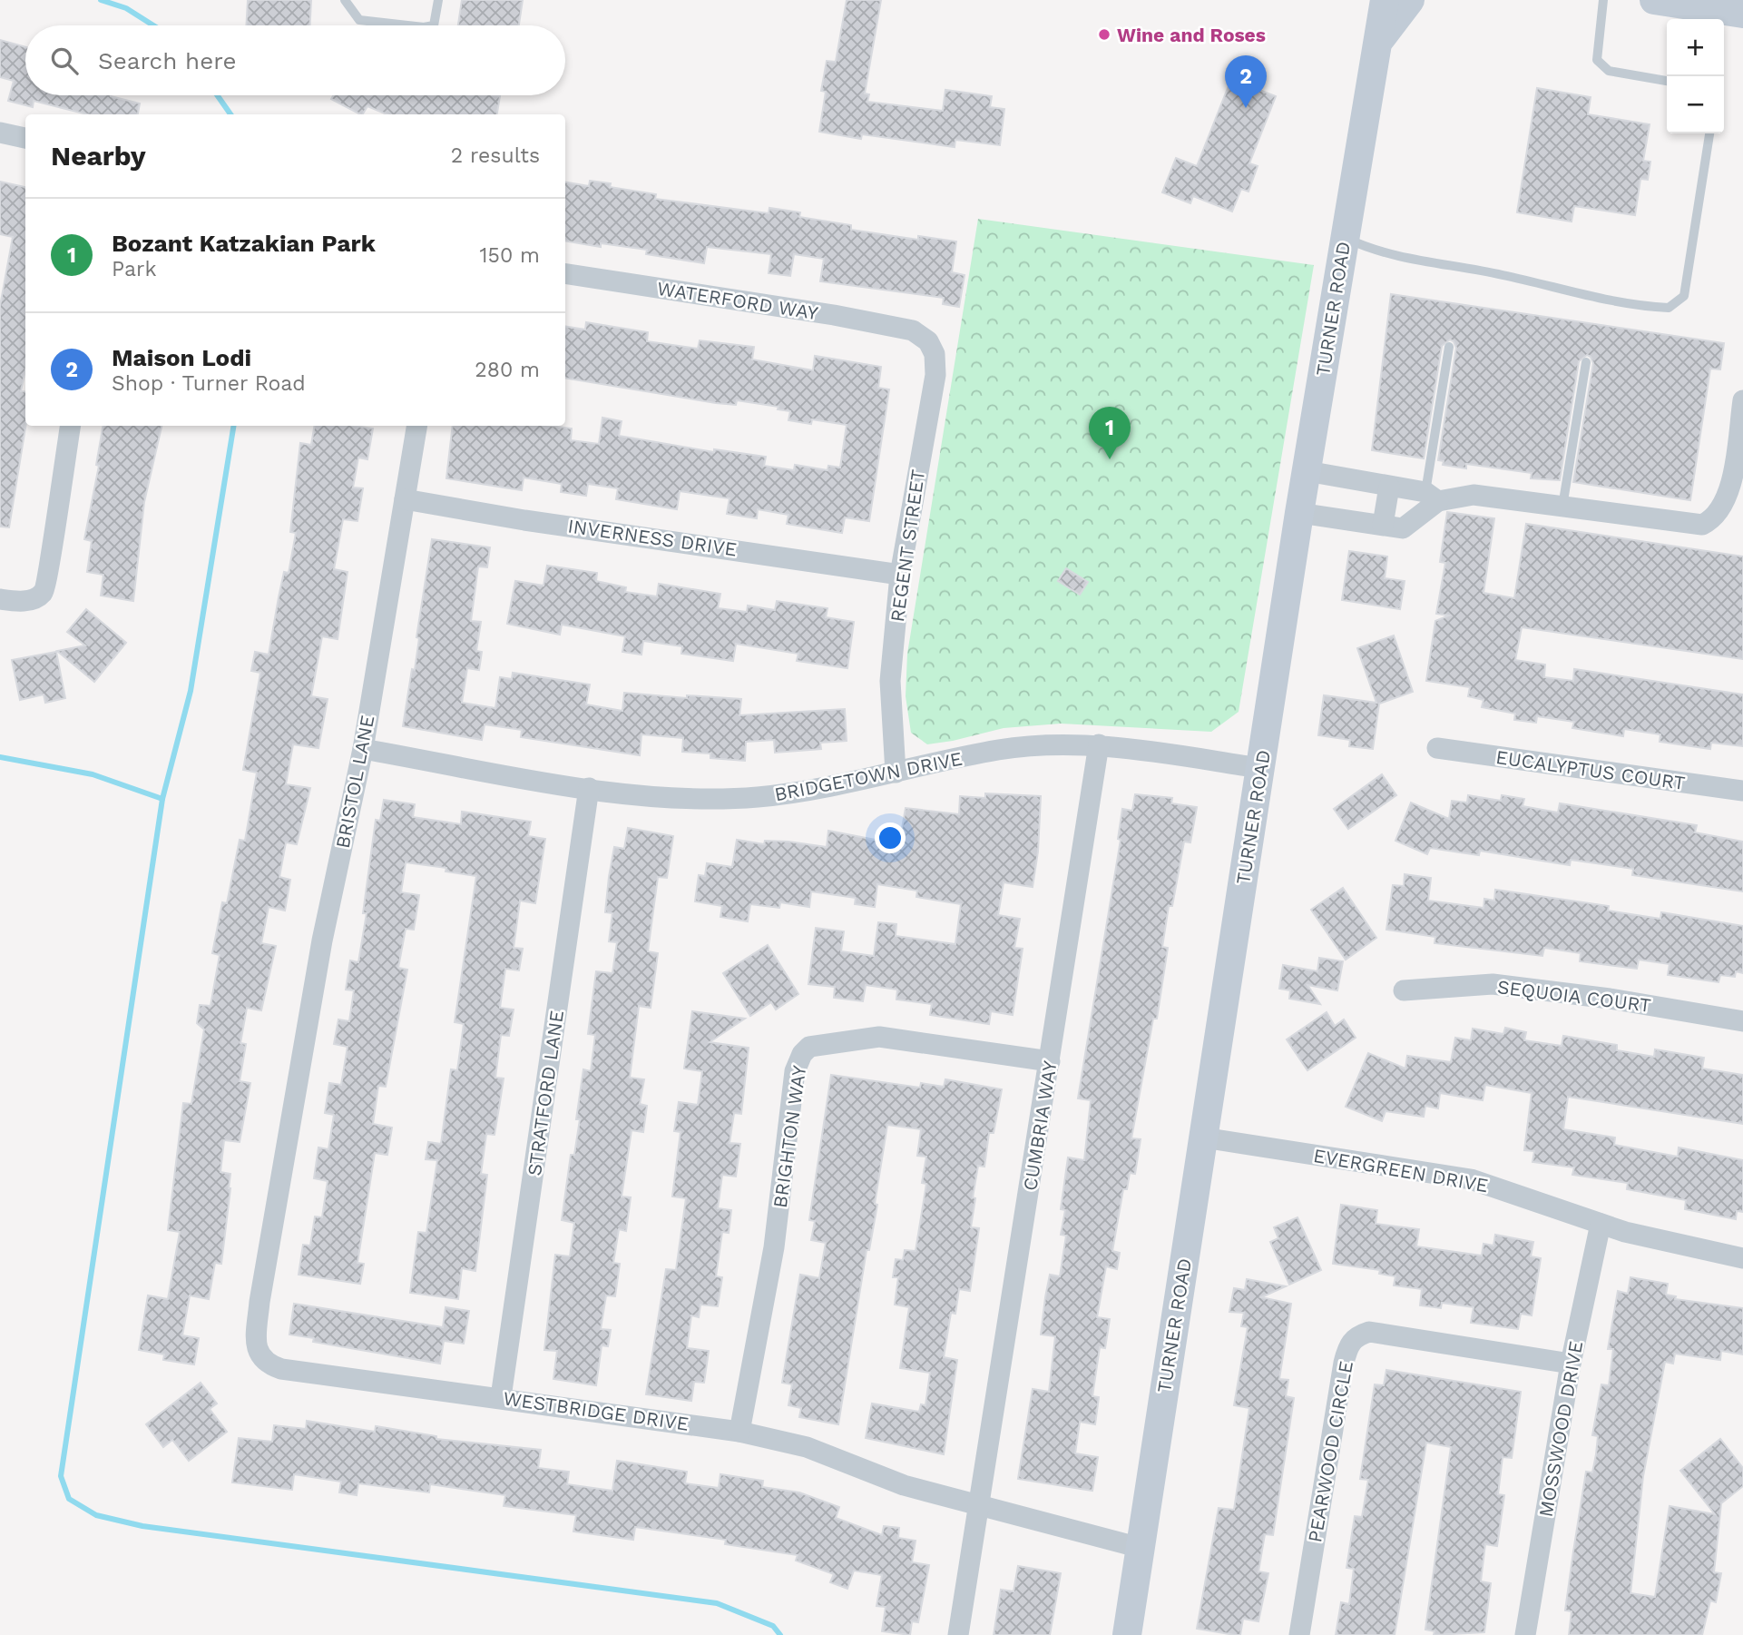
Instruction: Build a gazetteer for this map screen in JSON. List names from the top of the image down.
{
  "streets": {
    "main road": ["TURNER ROAD"],
    "street": [
      "WATERFORD WAY",
      "INVERNESS DRIVE",
      "REGENT STREET",
      "EUCALYPTUS COURT",
      "BRIDGETOWN DRIVE",
      "BRISTOL LANE",
      "SEQUOIA COURT",
      "STRATFORD LANE",
      "CUMBRIA WAY",
      "BRIGHTON WAY",
      "EVERGREEN DRIVE",
      "WESTBRIDGE DRIVE",
      "MOSSWOOD DRIVE",
      "PEARWOOD CIRCLE"
    ]
  },
  "crossings": [
    ["WATERFORD WAY", "REGENT STREET"],
    ["TURNER ROAD", "BRIDGETOWN DRIVE"],
    ["TURNER ROAD", "EVERGREEN DRIVE"],
    ["TURNER ROAD", "WESTBRIDGE DRIVE"],
    ["INVERNESS DRIVE", "REGENT STREET"],
    ["INVERNESS DRIVE", "BRISTOL LANE"],
    ["REGENT STREET", "BRIDGETOWN DRIVE"],
    ["BRIDGETOWN DRIVE", "BRISTOL LANE"],
    ["BRIDGETOWN DRIVE", "STRATFORD LANE"],
    ["BRIDGETOWN DRIVE", "CUMBRIA WAY"],
    ["BRISTOL LANE", "WESTBRIDGE DRIVE"],
    ["STRATFORD LANE", "WESTBRIDGE DRIVE"],
    ["CUMBRIA WAY", "BRIGHTON WAY"],
    ["CUMBRIA WAY", "WESTBRIDGE DRIVE"],
    ["BRIGHTON WAY", "WESTBRIDGE DRIVE"],
    ["EVERGREEN DRIVE", "MOSSWOOD DRIVE"],
    ["MOSSWOOD DRIVE", "PEARWOOD CIRCLE"]
  ],
  "places": ["Wine and Roses"],
  "page": {
    "map_buttons": ["+", "−"],
    "search": "Search here",
    "pins": ["2", "1"],
    "heading": ["Nearby", "2 results"],
    "list": [
      {
        "mark": "1",
        "name": "Bozant Katzakian Park",
        "note": "Park",
        "value": "150 m"
      },
      {
        "mark": "2",
        "name": "Maison Lodi",
        "note": "Shop · Turner Road",
        "value": "280 m"
      }
    ]
  }
}
